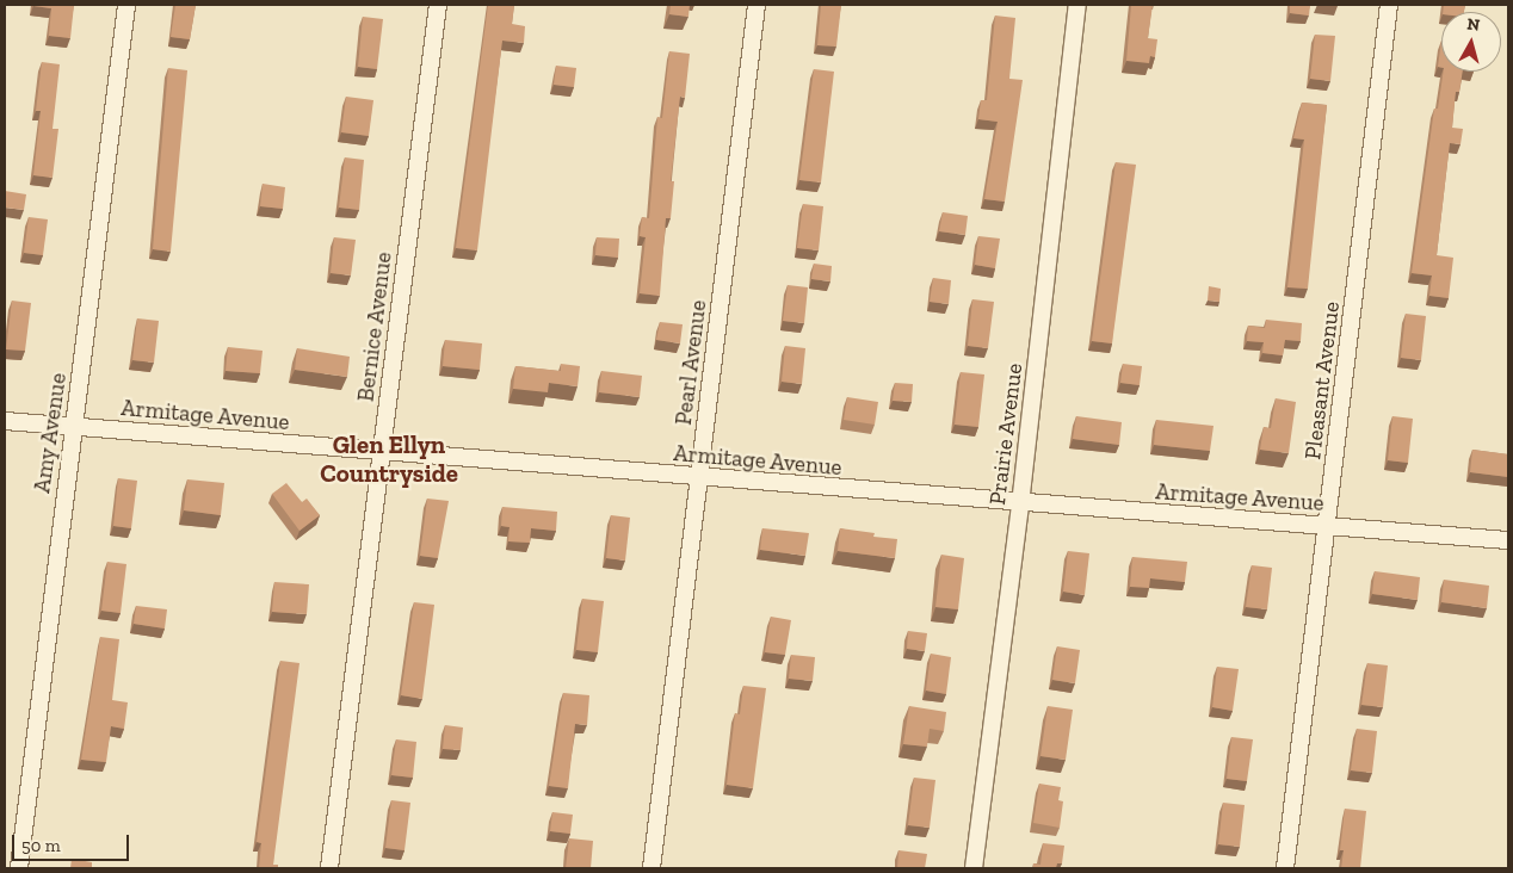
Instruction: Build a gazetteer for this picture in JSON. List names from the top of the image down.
{
  "streets": {
    "street": [
      "Bernice Avenue",
      "Pearl Avenue",
      "Pleasant Avenue",
      "Armitage Avenue",
      "Amy Avenue",
      "Prairie Avenue"
    ]
  },
  "crossings": [
    ["Bernice Avenue", "Armitage Avenue"],
    ["Pearl Avenue", "Armitage Avenue"],
    ["Pleasant Avenue", "Armitage Avenue"],
    ["Armitage Avenue", "Amy Avenue"],
    ["Armitage Avenue", "Prairie Avenue"]
  ],
  "districts": ["Glen Ellyn Countryside"],
  "scale_bar": "50 m",
  "north": "top"
}
